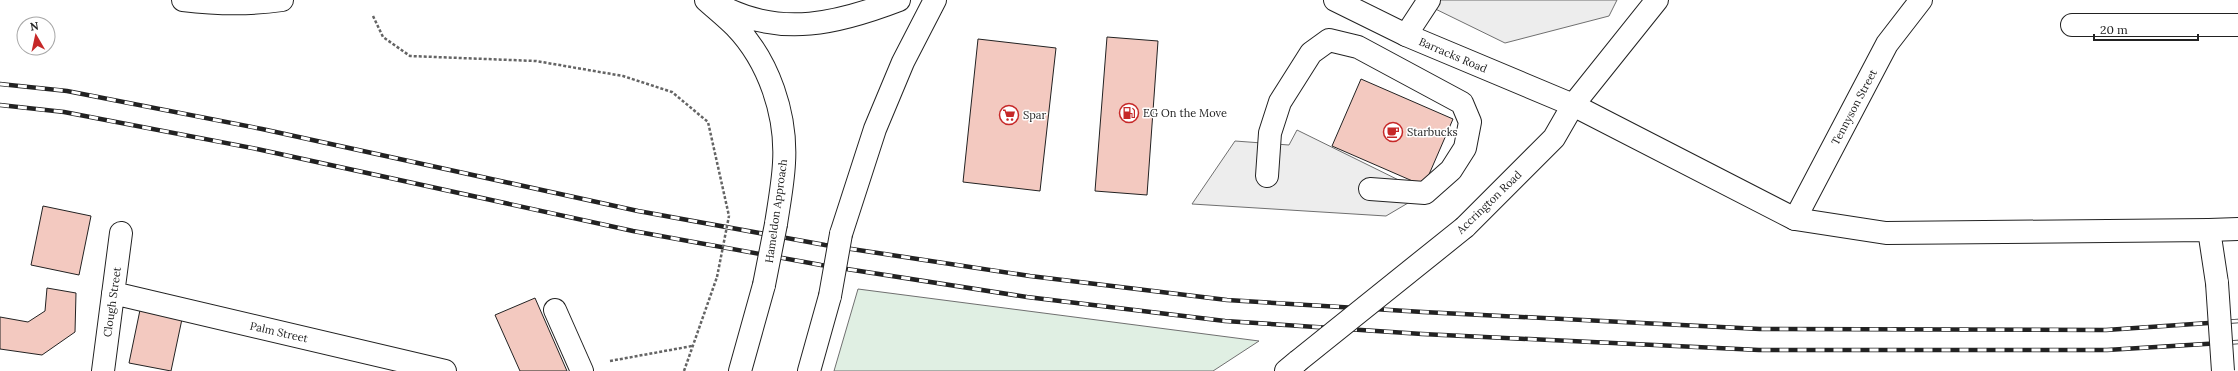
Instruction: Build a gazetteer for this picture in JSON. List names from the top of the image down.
{
  "streets": {
    "main road": [
      "Barracks Road",
      "Tennyson Street",
      "Accrington Road",
      "Hameldon Approach",
      "Clough Street",
      "Palm Street"
    ]
  },
  "crossings": [
    ["Barracks Road", "Tennyson Street"],
    ["Barracks Road", "Accrington Road"],
    ["Clough Street", "Palm Street"]
  ],
  "places": {
    "fuel station": ["EG On the Move"],
    "supermarket": ["Spar"],
    "cafe": ["Starbucks"]
  },
  "scale_bar": "20 m",
  "north": "top"
}
